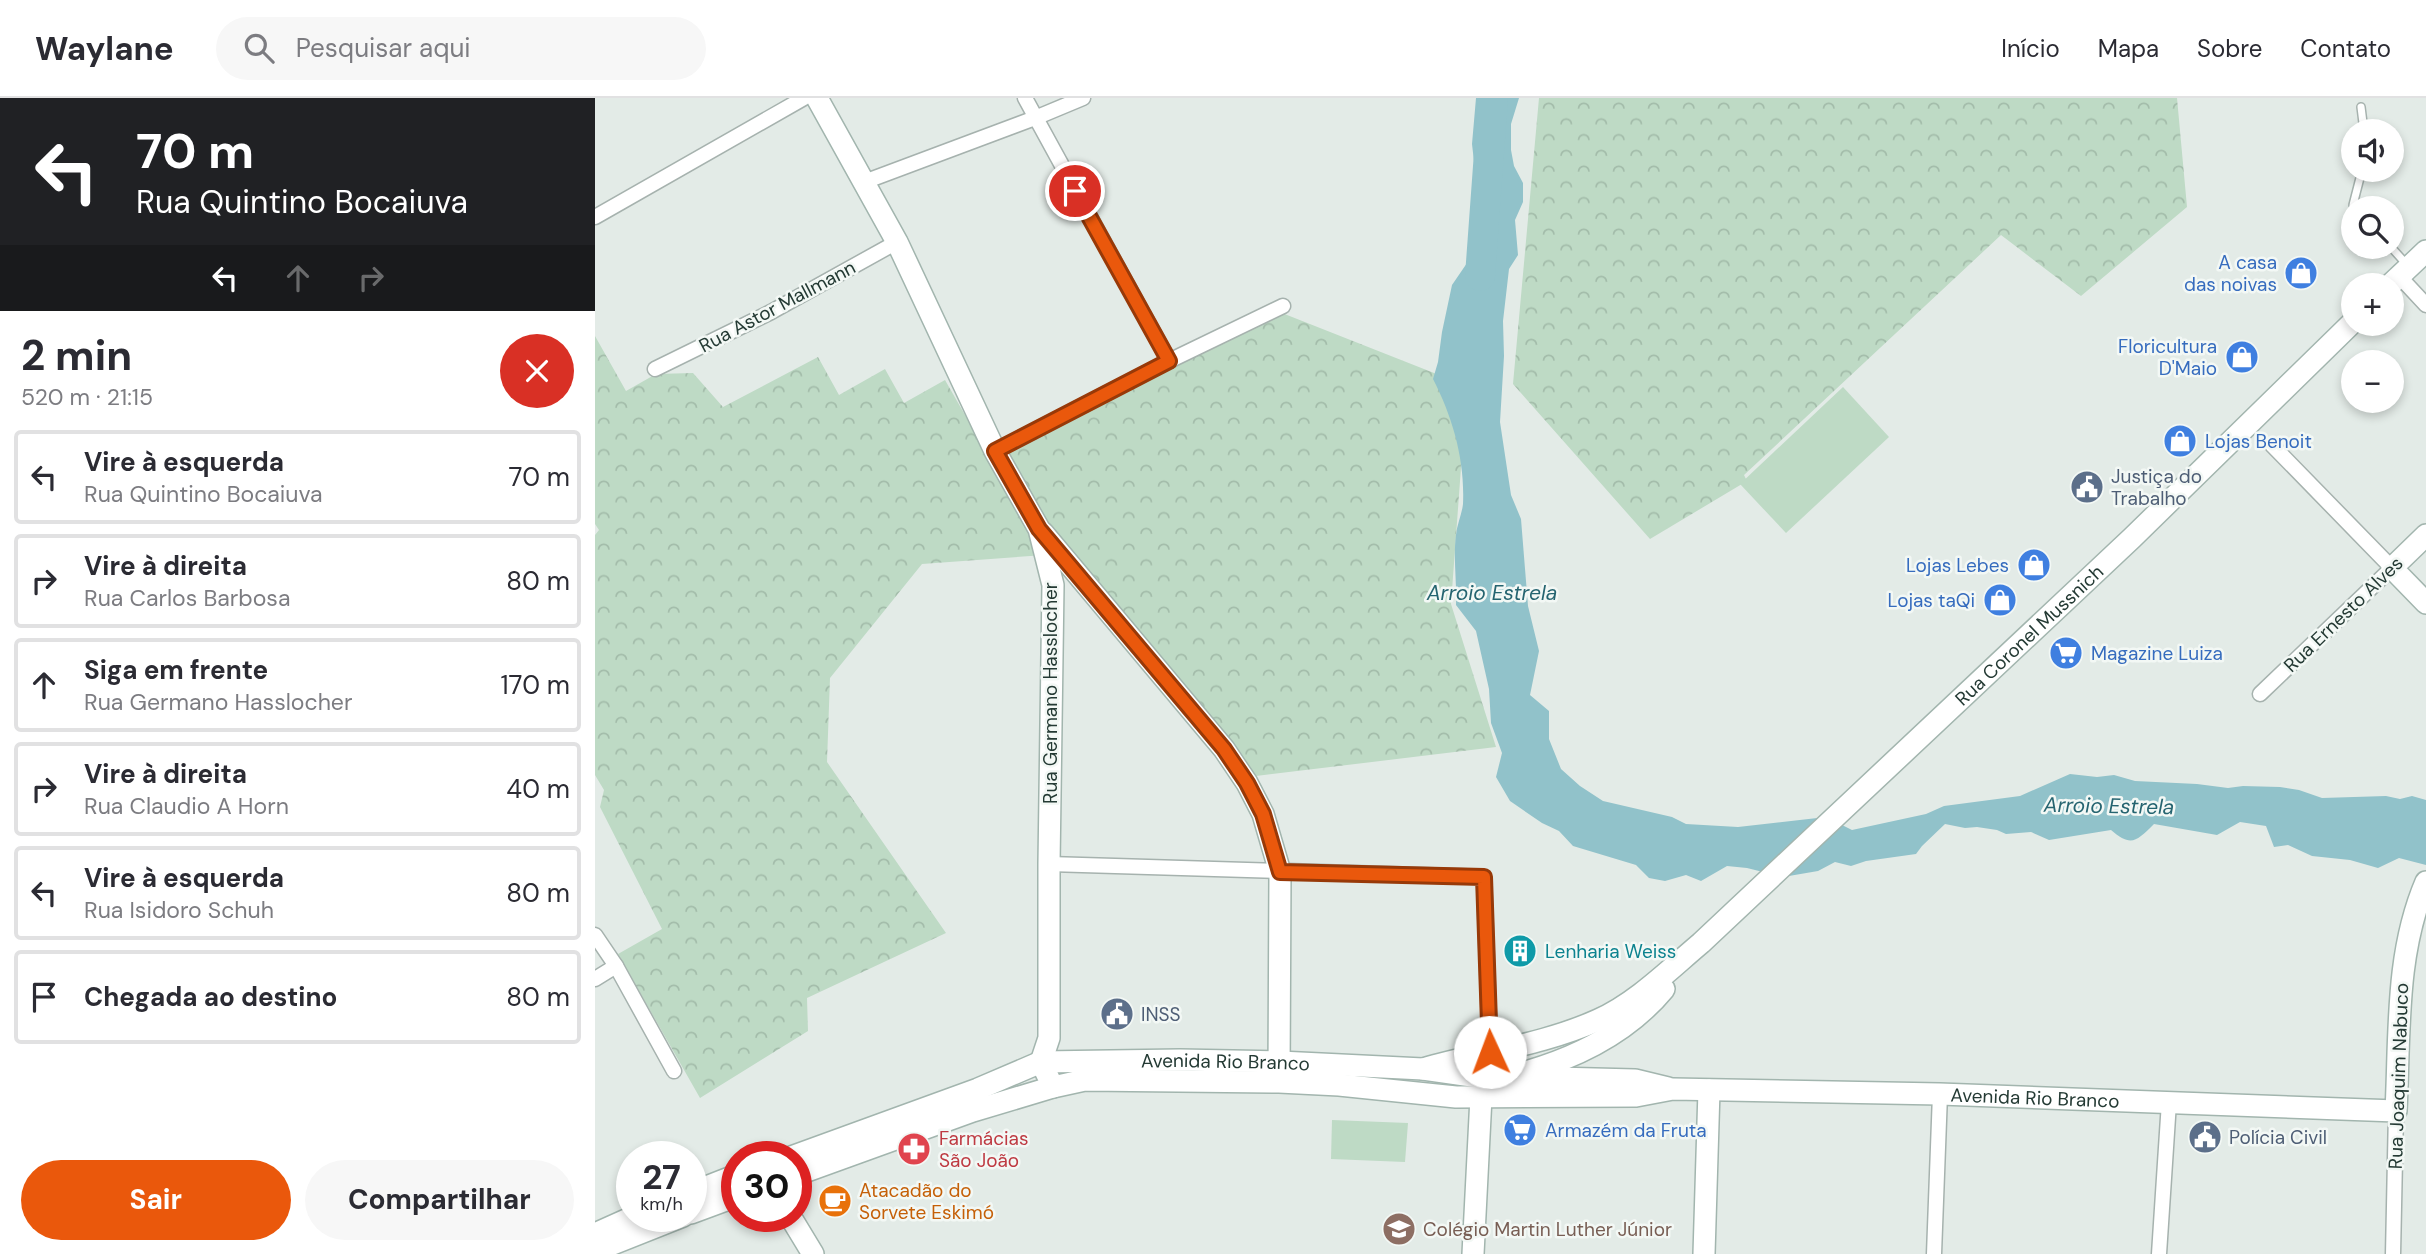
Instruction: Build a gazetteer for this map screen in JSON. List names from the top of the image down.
{
  "streets": {
    "main road": [
      "Rua Ernesto Alves",
      "Rua Coronel Mussnich",
      "Rua Germano Hasslocher",
      "Avenida Rio Branco",
      "Rua Joaquim Nabuco"
    ],
    "street": ["Rua Astor Mallmann"]
  },
  "crossings": [
    ["Rua Astor Mallmann", "Rua Germano Hasslocher"],
    ["Rua Coronel Mussnich", "Avenida Rio Branco"],
    ["Rua Germano Hasslocher", "Avenida Rio Branco"],
    ["Avenida Rio Branco", "Rua Joaquim Nabuco"]
  ],
  "water": ["Arroio Estrela"],
  "places": {
    "shop": [
      "A casa das noivas",
      "Floricultura D'Maio",
      "Lojas Benoit",
      "Lojas Lebes",
      "Lojas taQi"
    ],
    "public building": ["Justiça do Trabalho", "INSS", "Polícia Civil"],
    "supermarket": ["Magazine Luiza", "Armazém da Fruta"],
    "building": ["Lenharia Weiss"],
    "pharmacy": ["Farmácias São João"],
    "cafe": ["Atacadão do Sorvete Eskimó"],
    "school or university": ["Colégio Martin Luther Júnior"]
  },
  "page": {
    "header": "Waylane",
    "search": "Pesquisar aqui",
    "nav": [
      "Início",
      "Mapa",
      "Sobre",
      "Contato"
    ],
    "turn": ["70 m", "Rua Quintino Bocaiuva"],
    "map_buttons": ["+", "−"],
    "heading": ["2 min", "520 m · 21:15"],
    "list": [
      {
        "name": "Vire à esquerda",
        "note": "Rua Quintino Bocaiuva",
        "value": "70 m"
      },
      {
        "name": "Vire à direita",
        "note": "Rua Carlos Barbosa",
        "value": "80 m"
      },
      {
        "name": "Siga em frente",
        "note": "Rua Germano Hasslocher",
        "value": "170 m"
      },
      {
        "name": "Vire à direita",
        "note": "Rua Claudio A Horn",
        "value": "40 m"
      },
      {
        "name": "Vire à esquerda",
        "note": "Rua Isidoro Schuh",
        "value": "80 m"
      },
      {
        "name": "Chegada ao destino",
        "value": "80 m"
      }
    ],
    "speed": "27 km/h",
    "limit": "30",
    "buttons": ["Sair", "Compartilhar"]
  }
}
